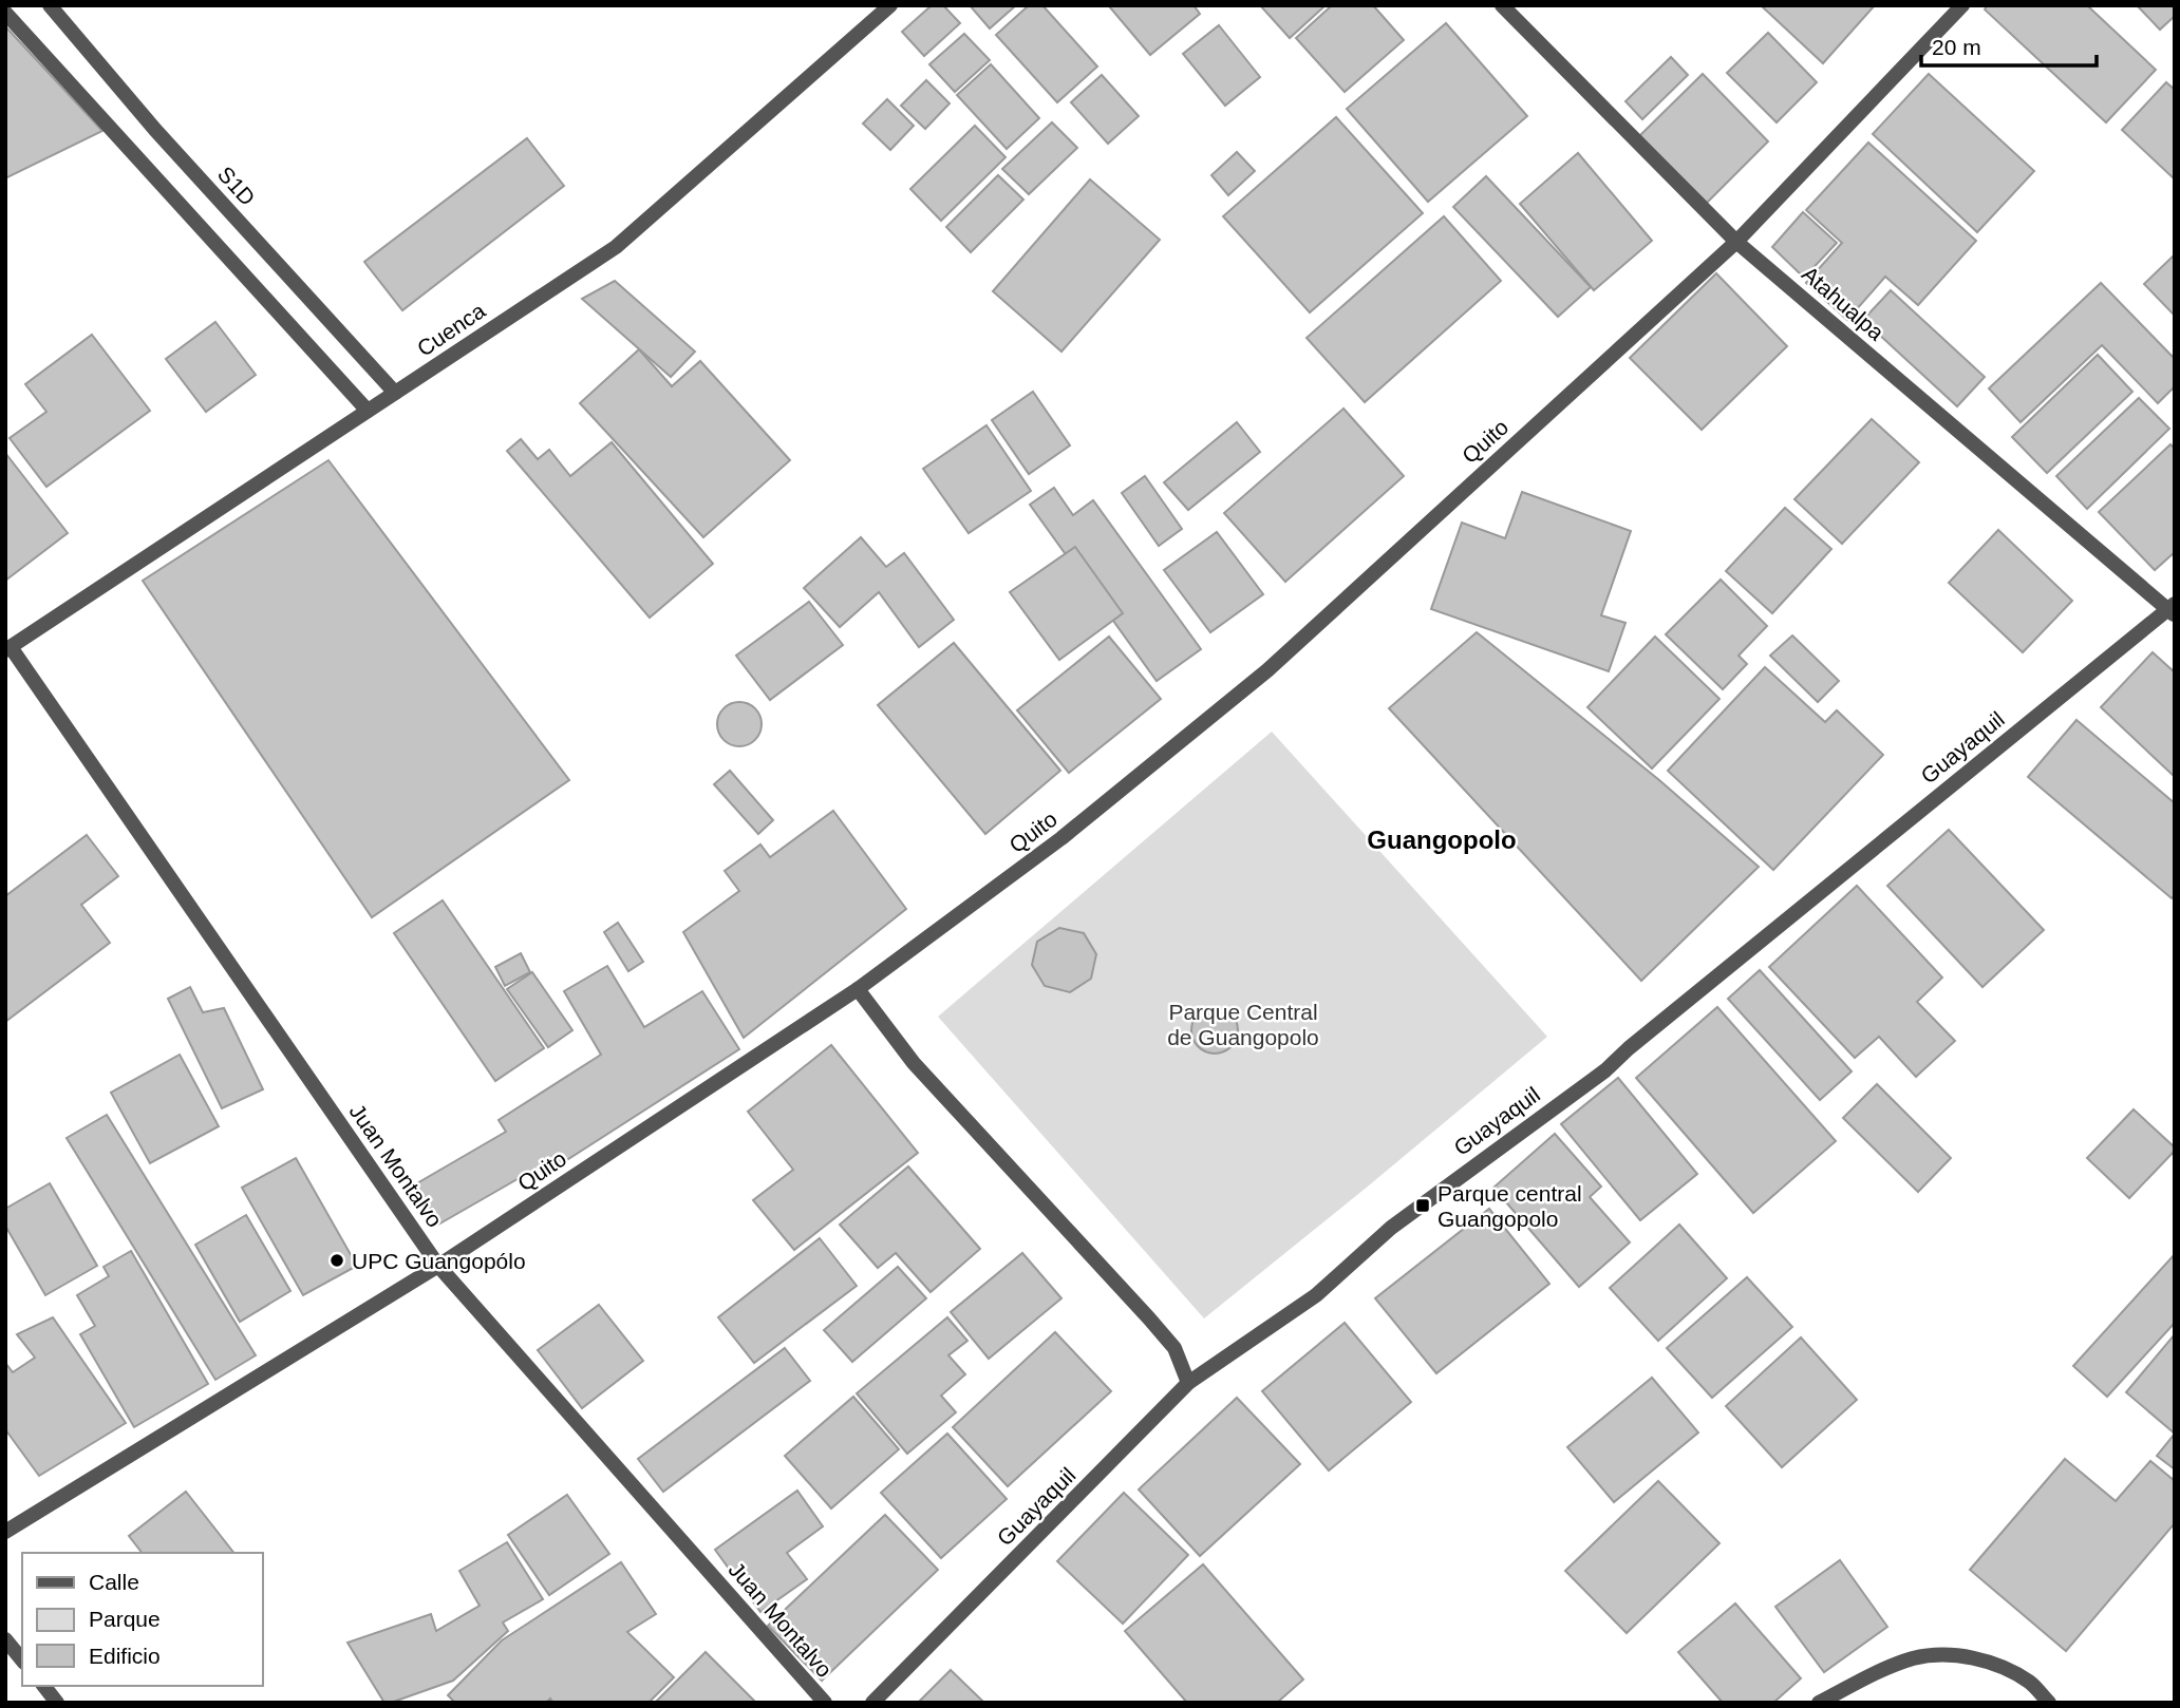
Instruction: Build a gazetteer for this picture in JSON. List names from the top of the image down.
{
  "streets": {
    "street": [
      "S1D",
      "Atahualpa",
      "Cuenca",
      "Quito",
      "Guayaquil",
      "Juan Montalvo"
    ]
  },
  "crossings": [
    ["S1D", "Cuenca"],
    ["Atahualpa", "Quito"],
    ["Atahualpa", "Guayaquil"],
    ["Cuenca", "Juan Montalvo"],
    ["Quito", "Juan Montalvo"]
  ],
  "districts": ["Guangopolo"],
  "parks": ["Parque Central de Guangopolo"],
  "places": {
    "transit": ["Parque central Guangopolo"],
    "other": ["UPC Guangopólo"]
  },
  "legend": ["Calle", "Parque", "Edificio"],
  "scale_bar": "20 m"
}
